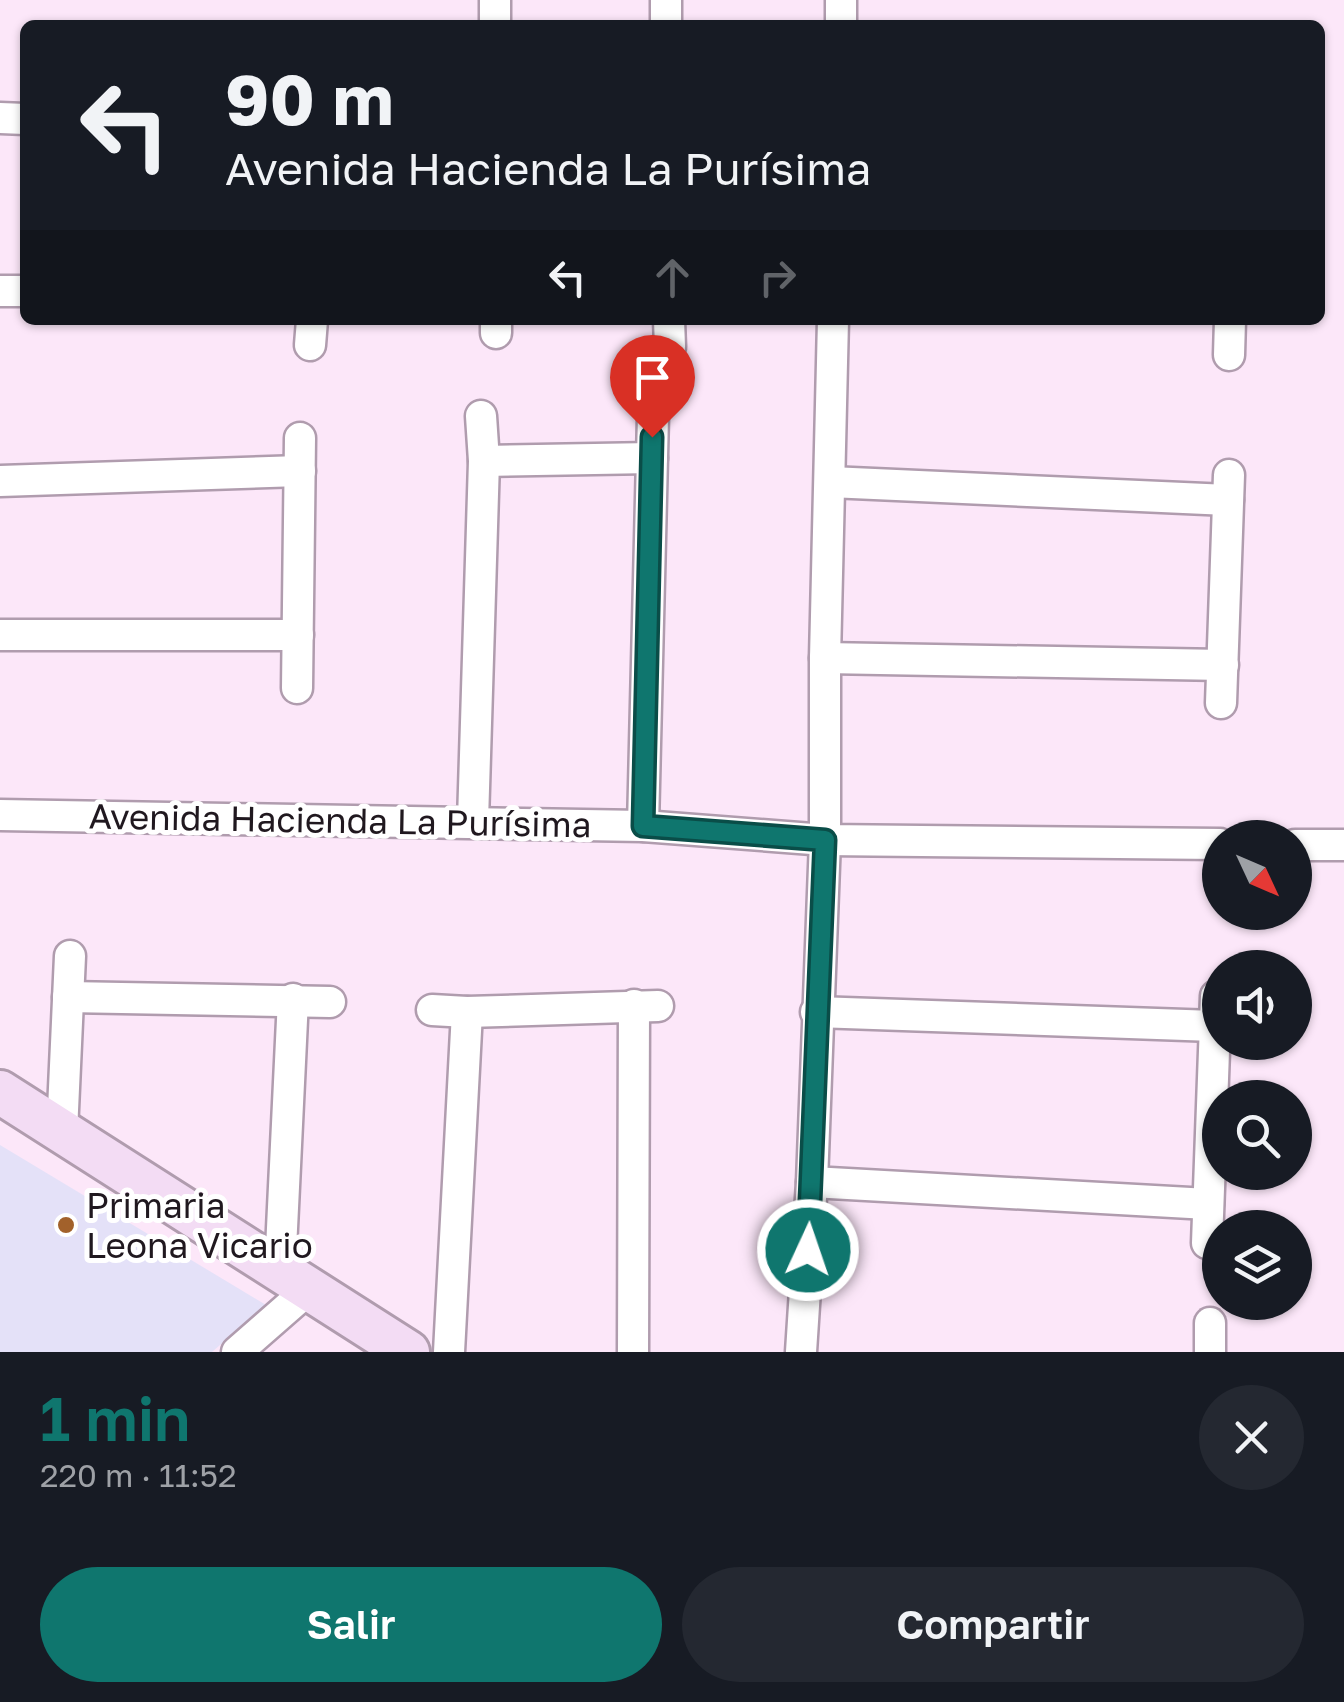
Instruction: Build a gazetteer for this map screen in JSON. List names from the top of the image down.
{
  "streets": {
    "street": ["Avenida Hacienda La Purísima"]
  },
  "places": ["Primaria Leona Vicario"],
  "north": "bottom right",
  "page": {
    "turn": ["90 m", "Avenida Hacienda La Purísima"],
    "heading": ["1 min", "220 m · 11:52"],
    "buttons": ["Salir", "Compartir"]
  }
}
